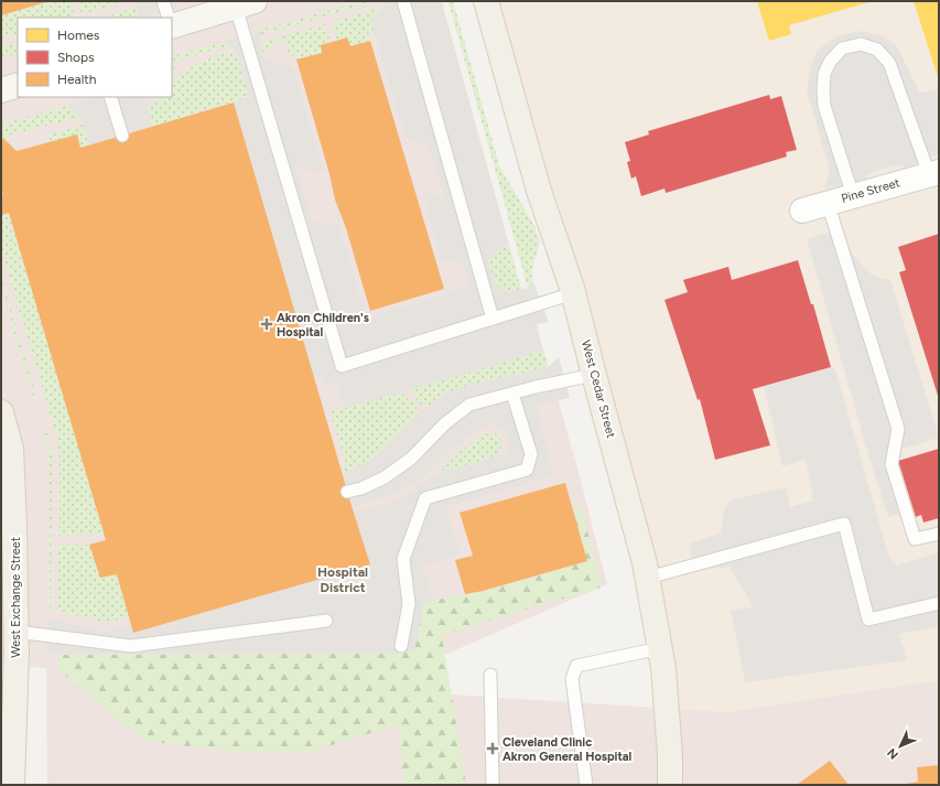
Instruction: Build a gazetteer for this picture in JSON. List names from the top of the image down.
{
  "streets": {
    "main road": ["West Cedar Street", "West Exchange Street"],
    "street": ["Pine Street"]
  },
  "districts": ["Hospital District"],
  "places": {
    "health": ["Akron Children's Hospital", "Cleveland Clinic Akron General Hospital"]
  },
  "legend": ["Homes", "Shops", "Health"],
  "north": "bottom left"
}
